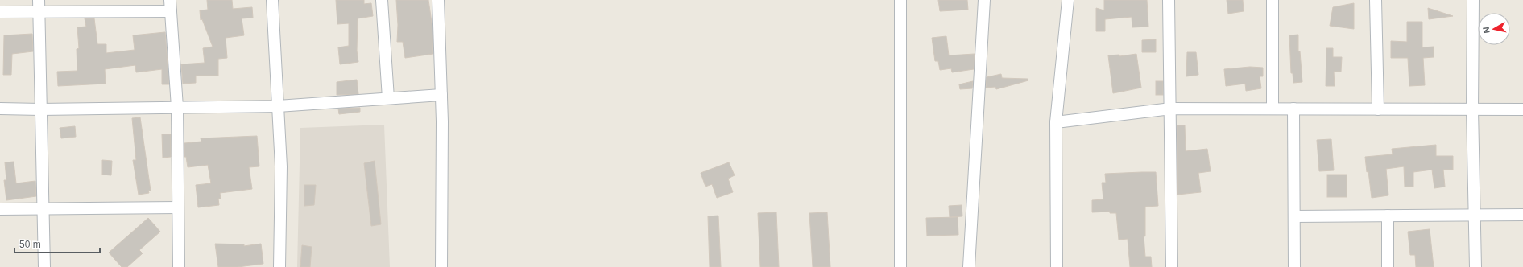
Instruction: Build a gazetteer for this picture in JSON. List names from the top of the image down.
{
  "scale_bar": "50 m",
  "north": "left"
}
